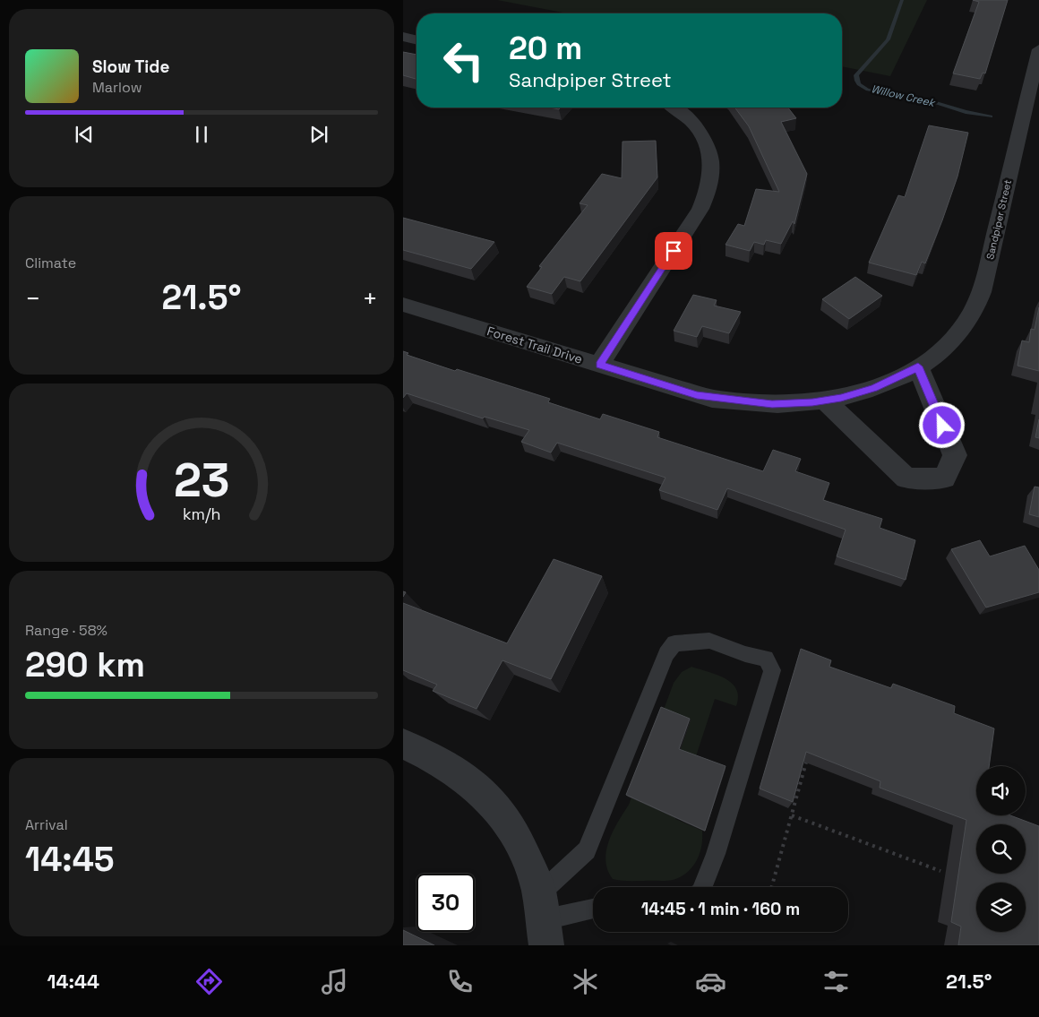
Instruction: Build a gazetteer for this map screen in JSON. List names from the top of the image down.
{
  "streets": {
    "street": ["Sandpiper Street", "Forest Trail Drive"]
  },
  "crossings": [
    ["Sandpiper Street", "Forest Trail Drive"]
  ],
  "water": ["Willow Creek"],
  "page": {
    "turn": ["20 m", "Sandpiper Street"],
    "song": ["Slow Tide", "Marlow"],
    "tile": [
      "Climate",
      ["Range · 58%", "290 km"],
      ["Arrival", "14:45"]
    ],
    "heat": ["−", "21.5°", "+"],
    "limit": "30",
    "trip": "14:45 · 1 min · 160 m",
    "tabs": ["14:44", "21.5°"],
    "gauge": ["23", "km/h"]
  }
}
